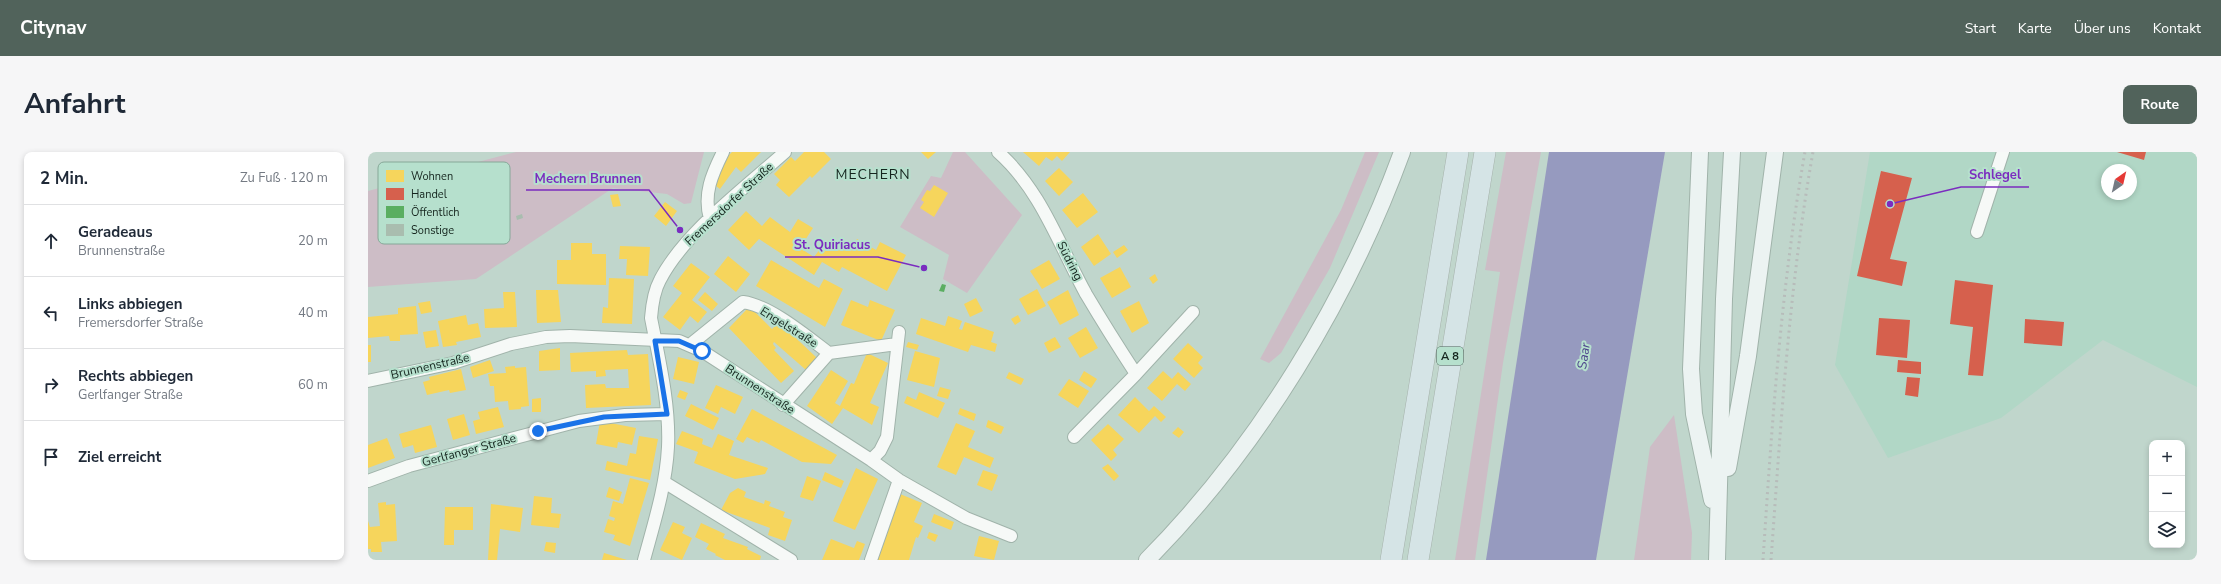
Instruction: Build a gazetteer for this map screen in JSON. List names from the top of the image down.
{
  "streets": {
    "highway": ["A 8"],
    "street": [
      "Fremersdorfer Straße",
      "Südring",
      "Engelstraße",
      "Brunnenstraße",
      "Gerlfanger Straße"
    ]
  },
  "crossings": [
    ["Fremersdorfer Straße", "Brunnenstraße"],
    ["Fremersdorfer Straße", "Gerlfanger Straße"],
    ["Engelstraße", "Brunnenstraße"]
  ],
  "districts": ["MECHERN"],
  "water": ["Saar"],
  "places": ["Schlegel", "Mechern Brunnen", "St. Quiriacus"],
  "legend": [
    "Wohnen",
    "Handel",
    "Öffentlich",
    "Sonstige"
  ],
  "north": "top right",
  "page": {
    "header": "Citynav",
    "nav": [
      "Start",
      "Karte",
      "Über uns",
      "Kontakt"
    ],
    "title": "Anfahrt",
    "buttons": "Route",
    "heading": ["2 Min.", "Zu Fuß · 120 m"],
    "list": [
      ["Geradeaus", "Brunnenstraße", "20 m"],
      ["Links abbiegen", "Fremersdorfer Straße", "40 m"],
      ["Rechts abbiegen", "Gerlfanger Straße", "60 m"],
      "Ziel erreicht"
    ],
    "map_buttons": ["+", "−"]
  }
}
